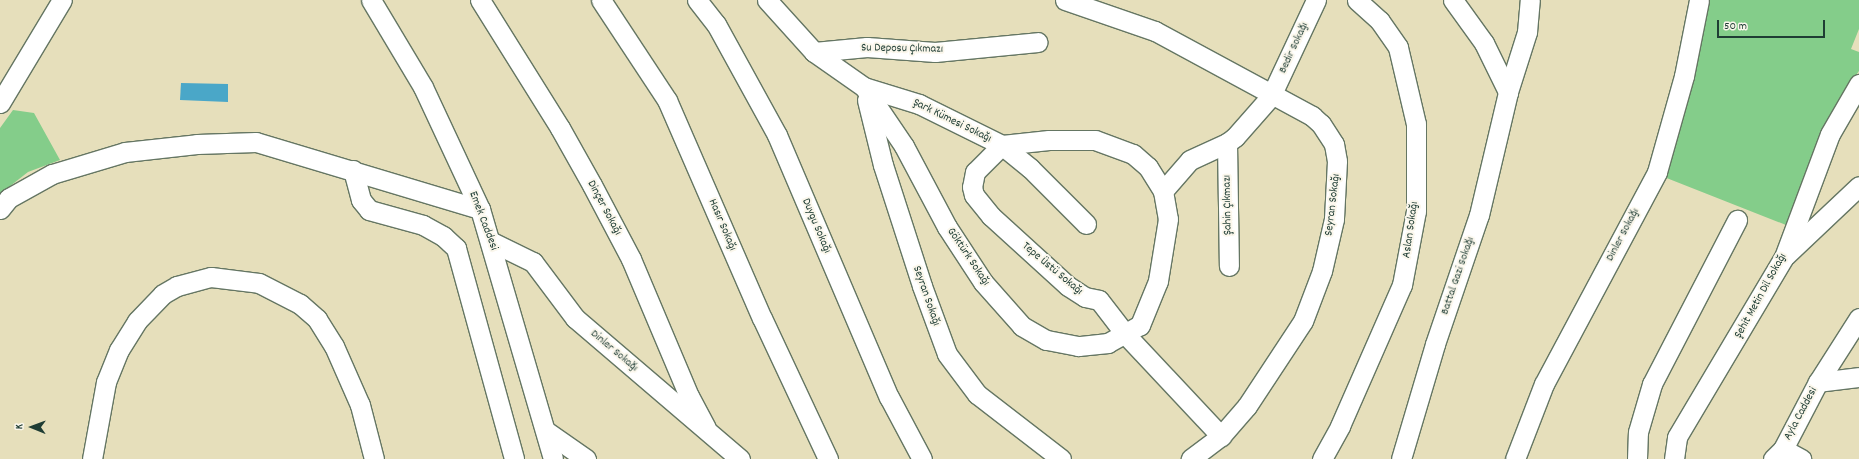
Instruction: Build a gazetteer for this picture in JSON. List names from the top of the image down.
{
  "streets": {
    "street": [
      "Bedir Sokağı",
      "Su Deposu Çıkmazı",
      "Şark Kümesi Sokağı",
      "Şahin Çıkmazı",
      "Seyran Sokağı",
      "Dinçer Sokağı",
      "Emek Caddesi",
      "Hasır Sokağı",
      "Duygu Sokağı",
      "Aslan Sokağı",
      "Dinler Sokağı",
      "Göktürk Sokağı",
      "Tepe Üstü Sokağı",
      "Battal Gazi Sokağı",
      "Şehit Metin Dil Sokağı",
      "Ayla Caddesi"
    ]
  },
  "crossings": [
    ["Bedir Sokağı", "Şahin Çıkmazı"],
    ["Bedir Sokağı", "Seyran Sokağı"],
    ["Su Deposu Çıkmazı", "Şark Kümesi Sokağı"],
    ["Şark Kümesi Sokağı", "Seyran Sokağı"],
    ["Şark Kümesi Sokağı", "Göktürk Sokağı"],
    ["Şark Kümesi Sokağı", "Tepe Üstü Sokağı"],
    ["Seyran Sokağı", "Göktürk Sokağı"],
    ["Seyran Sokağı", "Tepe Üstü Sokağı"],
    ["Dinçer Sokağı", "Dinler Sokağı"],
    ["Emek Caddesi", "Dinler Sokağı"],
    ["Göktürk Sokağı", "Tepe Üstü Sokağı"]
  ],
  "scale_bar": "50 m",
  "north": "left"
}
